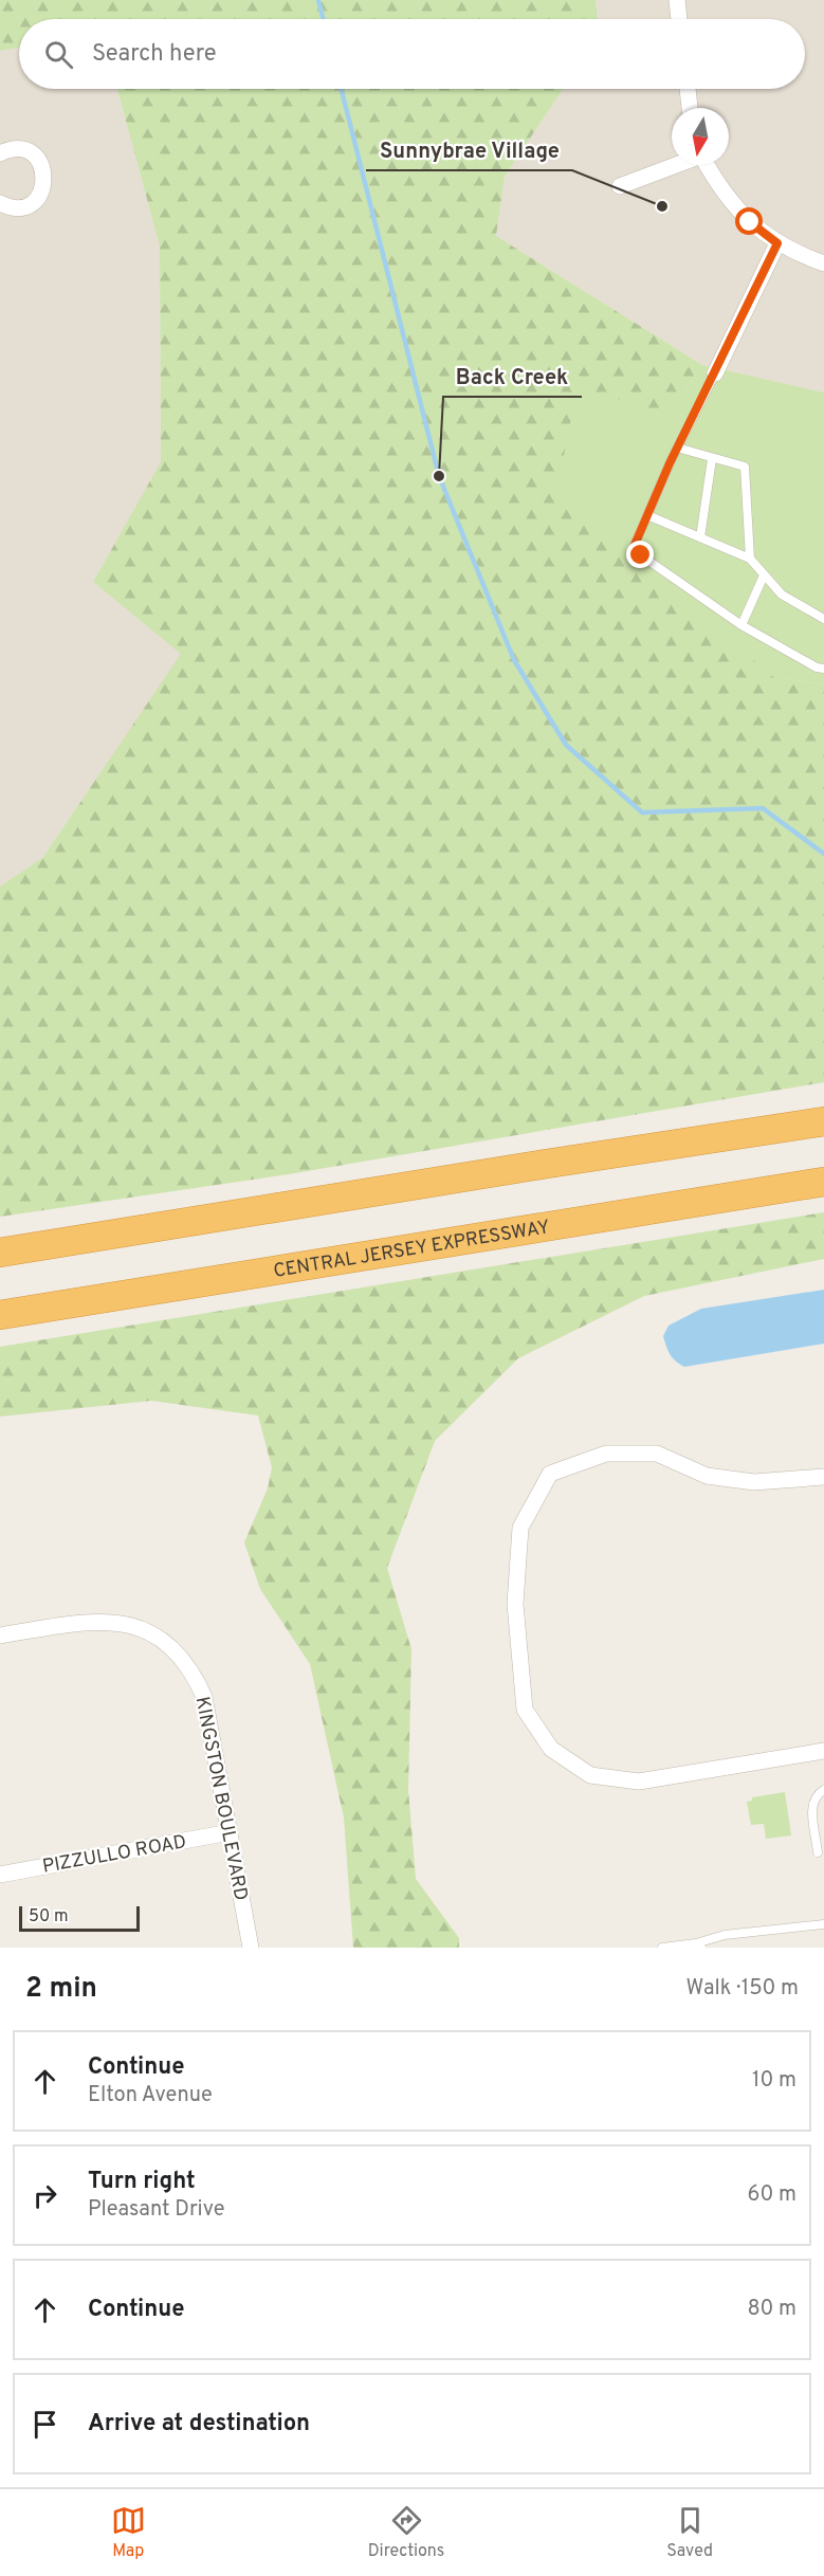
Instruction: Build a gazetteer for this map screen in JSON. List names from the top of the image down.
{
  "streets": {
    "highway": ["CENTRAL JERSEY EXPRESSWAY"],
    "street": ["KINGSTON BOULEVARD", "PIZZULLO ROAD"]
  },
  "crossings": [
    ["KINGSTON BOULEVARD", "PIZZULLO ROAD"]
  ],
  "places": ["Sunnybrae Village", "Back Creek"],
  "scale_bar": "50 m",
  "north": "bottom",
  "page": {
    "search": "Search here",
    "scale": "50 m",
    "heading": ["2 min", "Walk · 150 m"],
    "list": [
      ["Continue", "Elton Avenue", "10 m"],
      ["Turn right", "Pleasant Drive", "60 m"],
      ["Continue", "80 m"],
      "Arrive at destination"
    ],
    "nav": ["Map", "Directions", "Saved"]
  }
}
